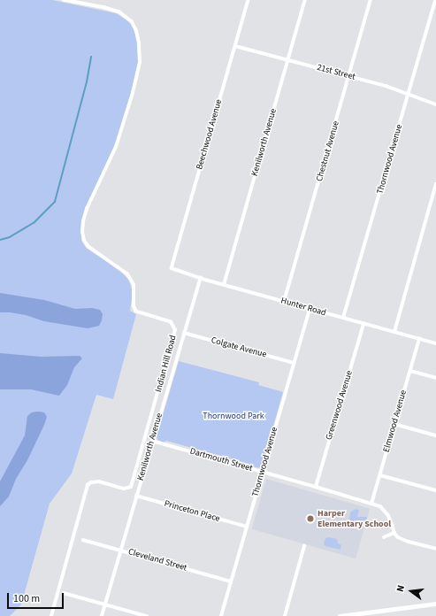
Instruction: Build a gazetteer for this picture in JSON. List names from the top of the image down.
{
  "streets": {
    "street": [
      "21st Street",
      "Beechwood Avenue",
      "Kenilworth Avenue",
      "Chestnut Avenue",
      "Thornwood Avenue",
      "Hunter Road",
      "Colgate Avenue",
      "Indian Hill Road",
      "Greenwood Avenue",
      "Elmwood Avenue",
      "Dartmouth Street",
      "Princeton Place",
      "Cleveland Street"
    ]
  },
  "crossings": [
    ["21st Street", "Beechwood Avenue"],
    ["21st Street", "Kenilworth Avenue"],
    ["21st Street", "Chestnut Avenue"],
    ["21st Street", "Thornwood Avenue"],
    ["Beechwood Avenue", "Hunter Road"],
    ["Kenilworth Avenue", "Hunter Road"],
    ["Kenilworth Avenue", "Colgate Avenue"],
    ["Kenilworth Avenue", "Dartmouth Street"],
    ["Kenilworth Avenue", "Princeton Place"],
    ["Kenilworth Avenue", "Cleveland Street"],
    ["Chestnut Avenue", "Hunter Road"],
    ["Thornwood Avenue", "Hunter Road"],
    ["Thornwood Avenue", "Colgate Avenue"],
    ["Thornwood Avenue", "Dartmouth Street"],
    ["Thornwood Avenue", "Princeton Place"],
    ["Thornwood Avenue", "Cleveland Street"],
    ["Hunter Road", "Greenwood Avenue"],
    ["Hunter Road", "Elmwood Avenue"],
    ["Greenwood Avenue", "Dartmouth Street"],
    ["Elmwood Avenue", "Dartmouth Street"]
  ],
  "parks": ["Thornwood Park"],
  "places": ["Harper Elementary School"],
  "scale_bar": "100 m",
  "north": "left"
}
